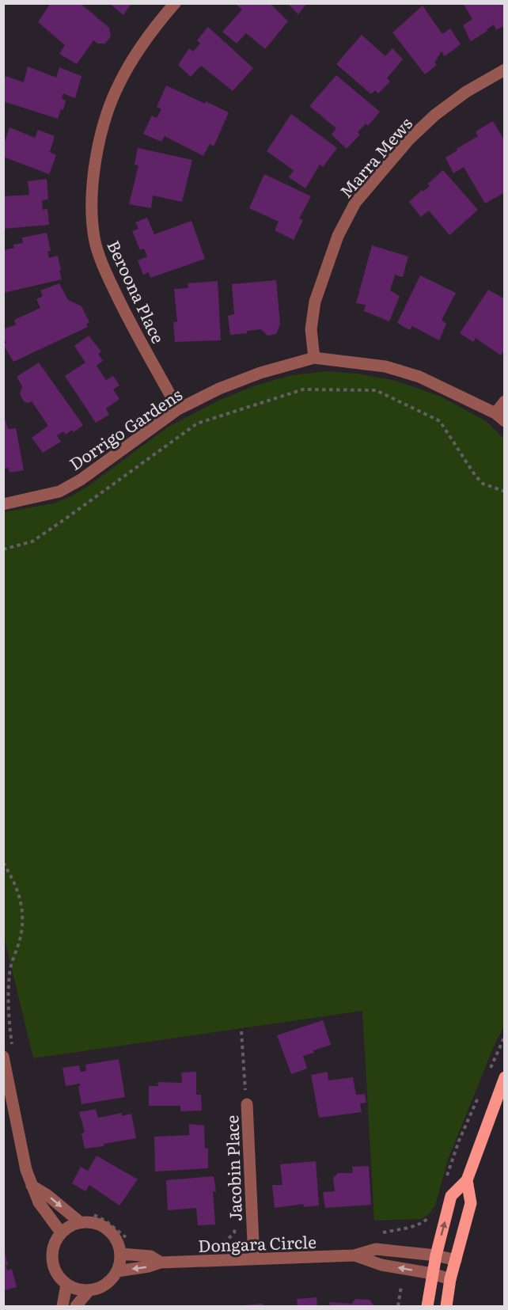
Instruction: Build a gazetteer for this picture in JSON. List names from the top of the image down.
{
  "streets": {
    "street": [
      "Marra Mews",
      "Beroona Place",
      "Dorrigo Gardens",
      "Jacobin Place",
      "Dongara Circle"
    ]
  },
  "crossings": [
    ["Marra Mews", "Dorrigo Gardens"],
    ["Beroona Place", "Dorrigo Gardens"],
    ["Jacobin Place", "Dongara Circle"]
  ]
}
